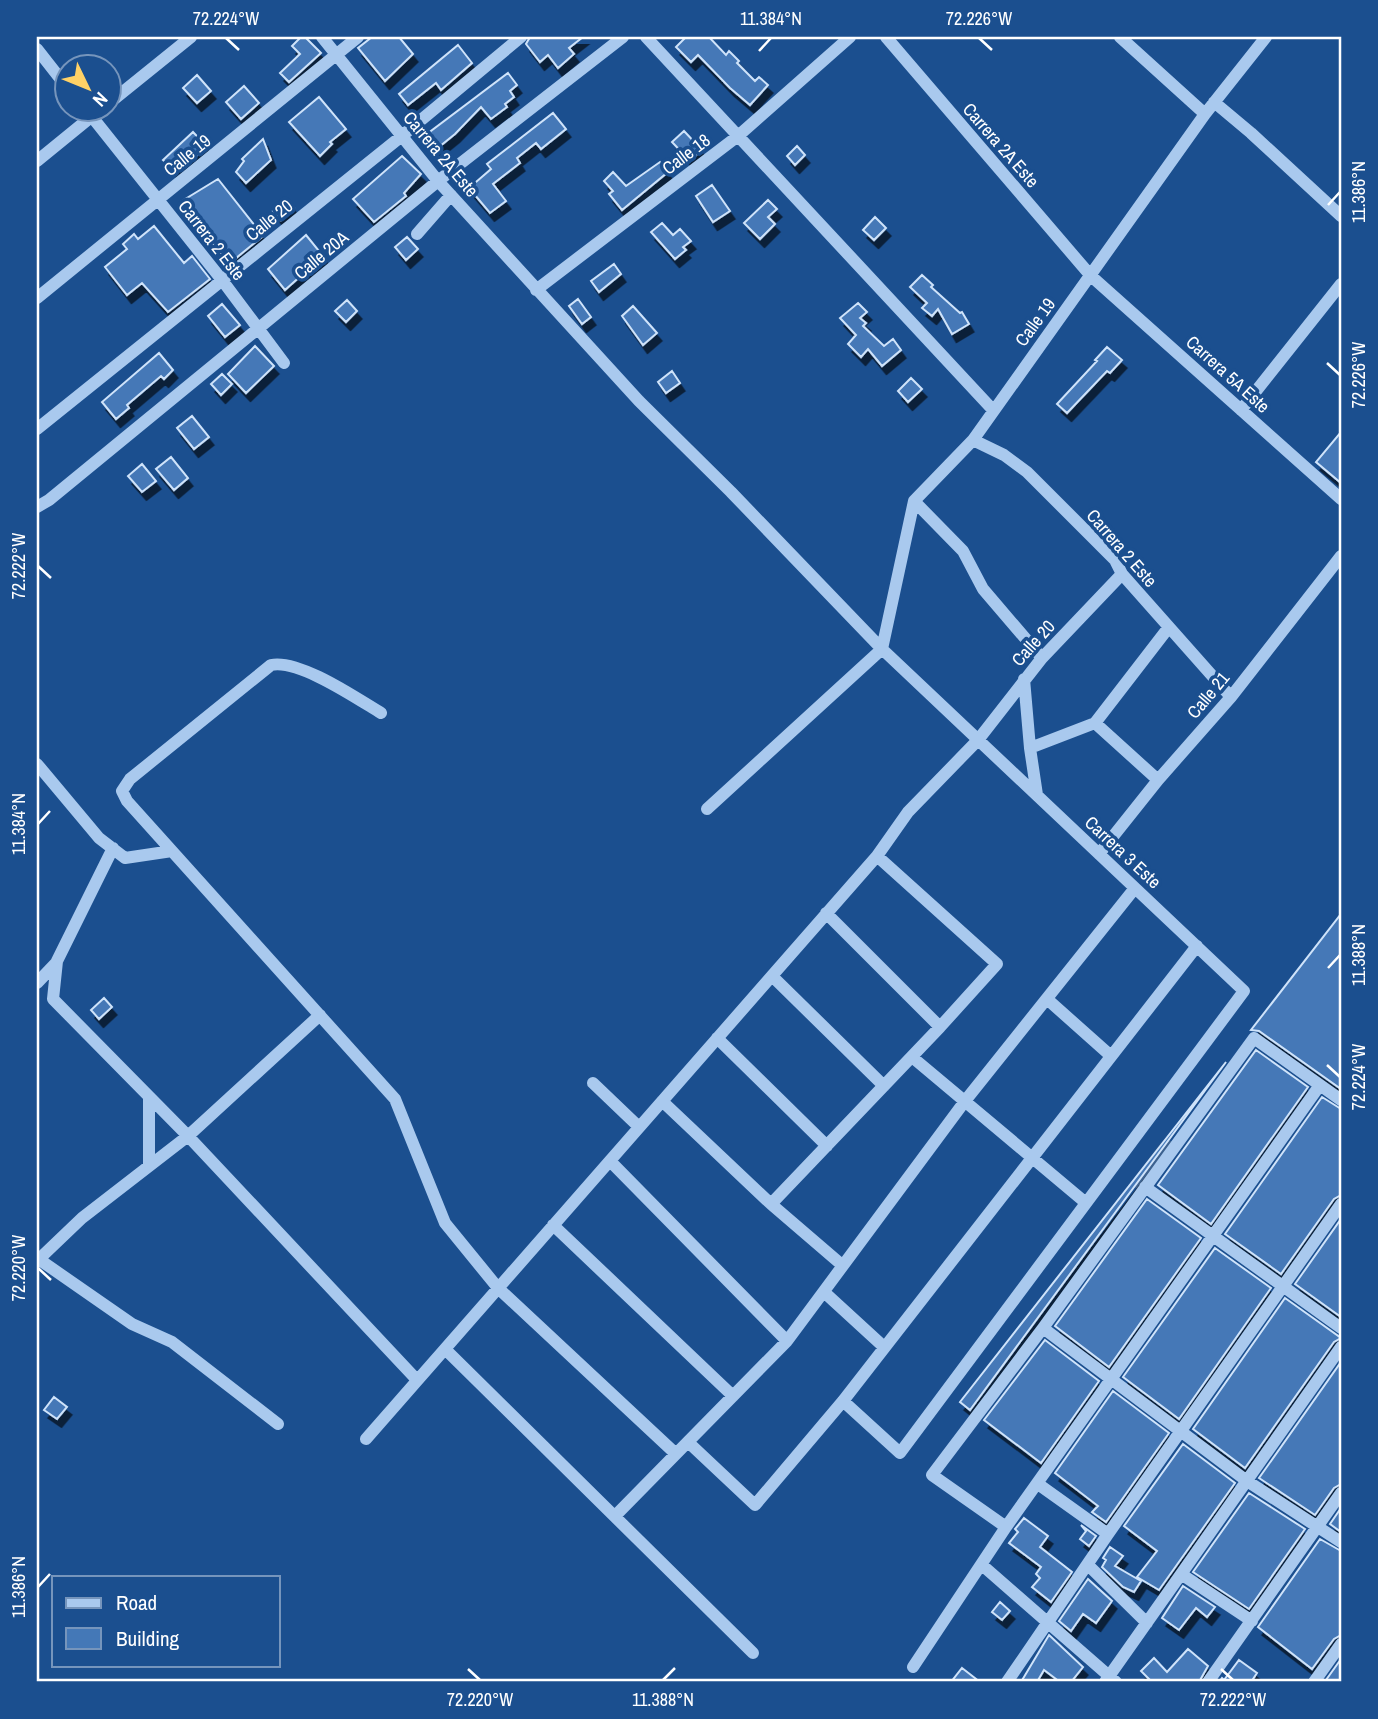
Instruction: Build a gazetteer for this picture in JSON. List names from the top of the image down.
{
  "streets": {
    "street": [
      "Carrera 2A Este",
      "Calle 18",
      "Calle 19",
      "Calle 20",
      "Carrera 2 Este",
      "Calle 20A",
      "Carrera 5A Este",
      "Calle 21",
      "Carrera 3 Este"
    ]
  },
  "crossings": [
    ["Carrera 2A Este", "Calle 18"],
    ["Carrera 2A Este", "Calle 19"],
    ["Carrera 2A Este", "Calle 20"],
    ["Carrera 2A Este", "Calle 20A"],
    ["Carrera 2A Este", "Carrera 5A Este"],
    ["Carrera 2A Este", "Carrera 3 Este"],
    ["Calle 19", "Carrera 2 Este"],
    ["Calle 19", "Carrera 5A Este"],
    ["Calle 20", "Carrera 2 Este"],
    ["Calle 20", "Carrera 3 Este"],
    ["Carrera 2 Este", "Calle 20A"],
    ["Carrera 2 Este", "Calle 21"],
    ["Calle 21", "Carrera 3 Este"]
  ],
  "legend": ["Road", "Building"],
  "north": "bottom right",
  "coordinates": [
    "72.224°W",
    "11.384°N",
    "72.226°W",
    "11.386°N",
    "72.222°W",
    "11.388°N",
    "72.220°W"
  ]
}
